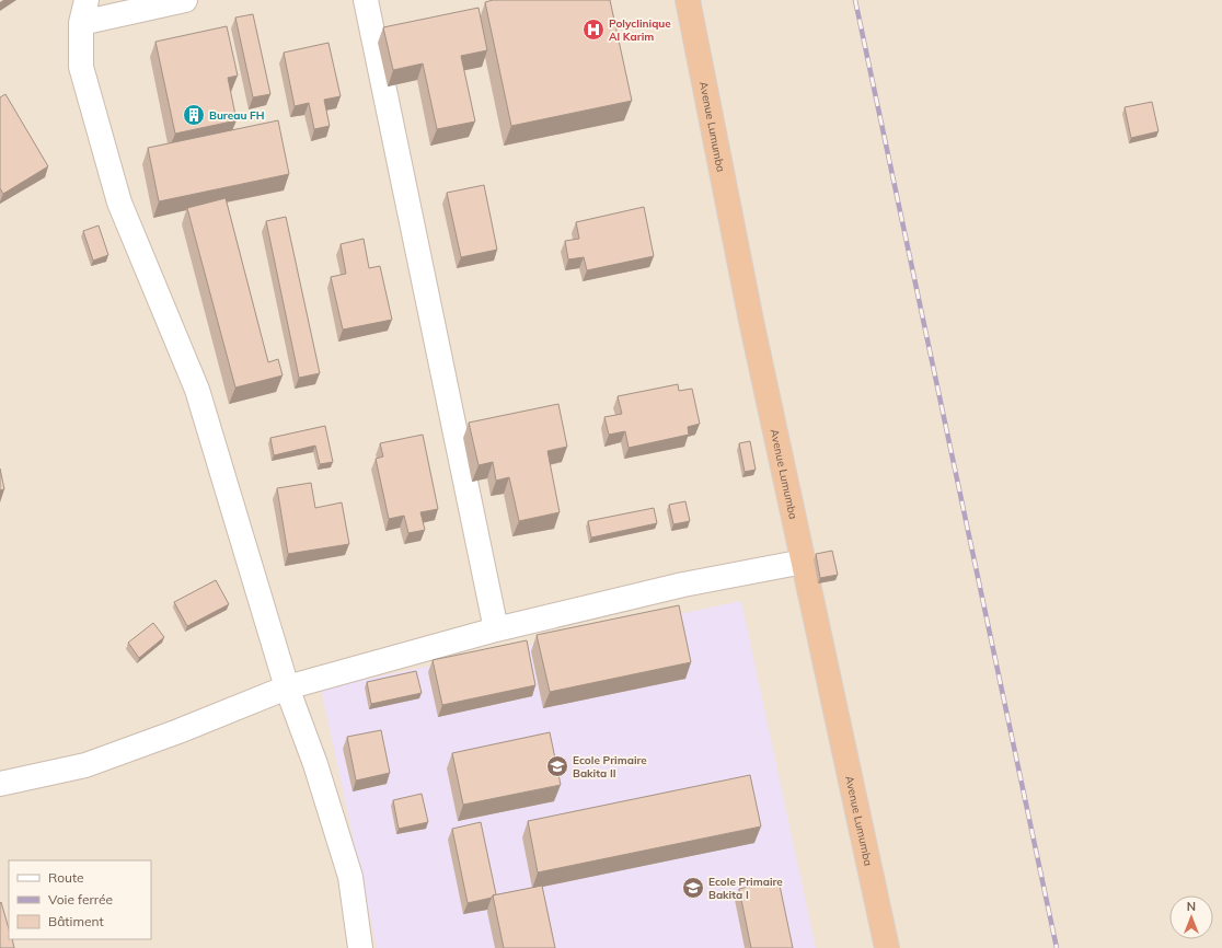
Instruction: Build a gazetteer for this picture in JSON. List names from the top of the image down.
{
  "streets": {
    "highway": ["Avenue Lumumba"]
  },
  "places": {
    "hospital": ["Polyclinique Al Karim"],
    "building": ["Bureau FH"],
    "school or university": ["Ecole Primaire Bakita II", "Ecole Primaire Bakita I"]
  },
  "legend": ["Route", "Voie ferrée", "Bâtiment"],
  "north": "top"
}
